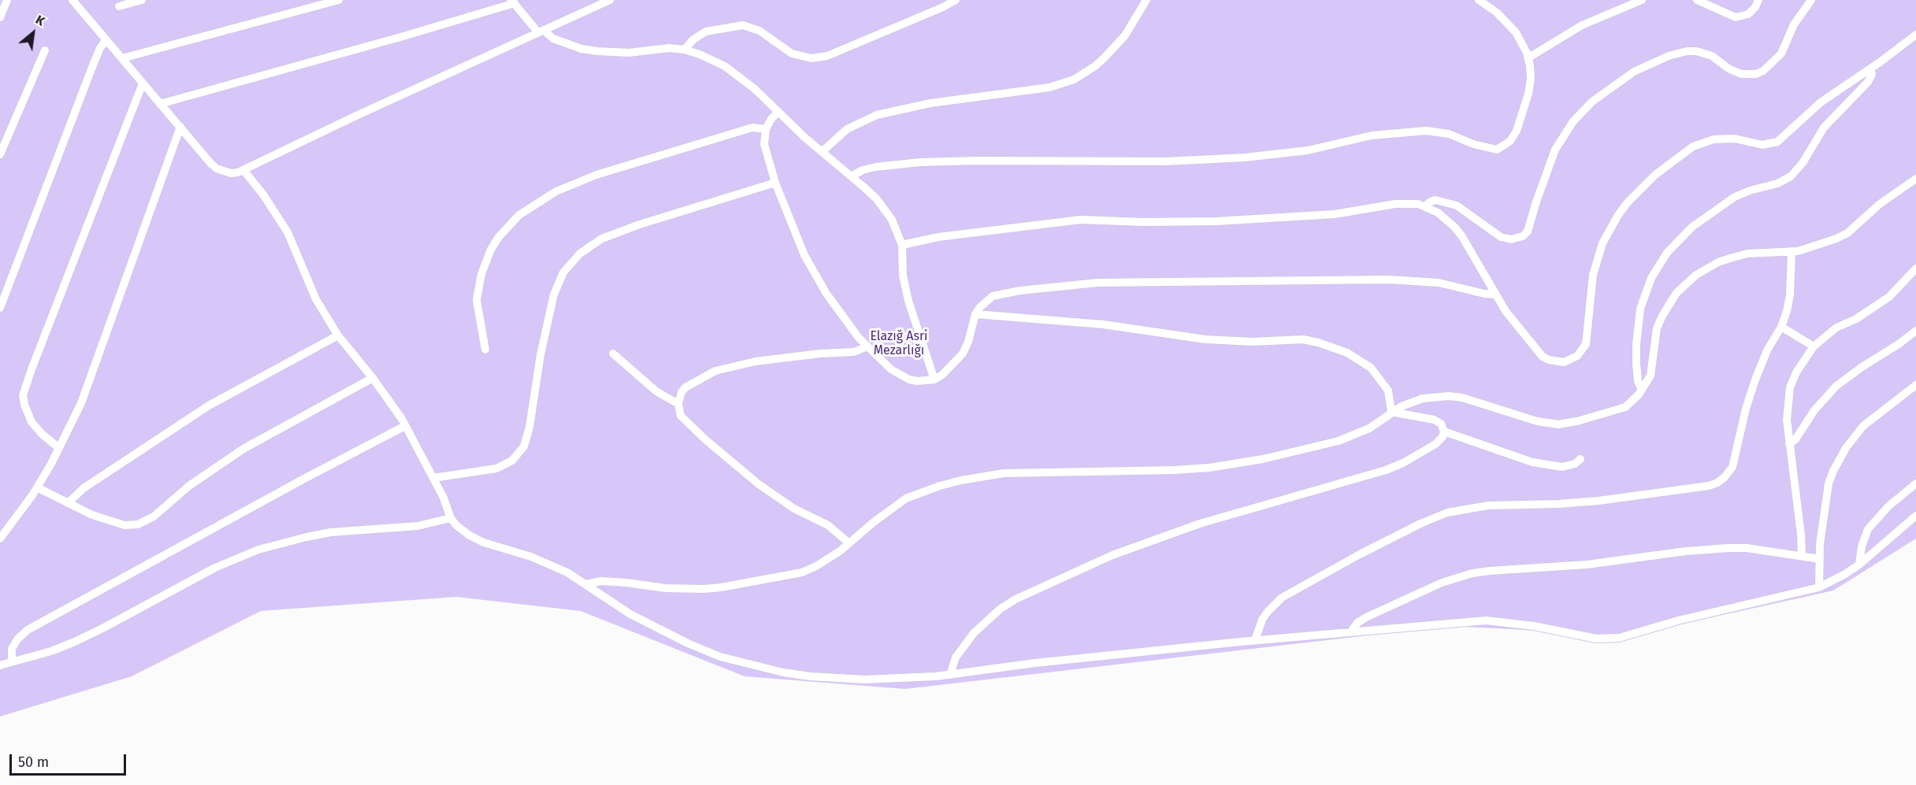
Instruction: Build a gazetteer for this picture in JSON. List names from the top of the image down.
{
  "parks": ["Elazığ Asri Mezarlığı"],
  "scale_bar": "50 m",
  "north": "top right"
}
